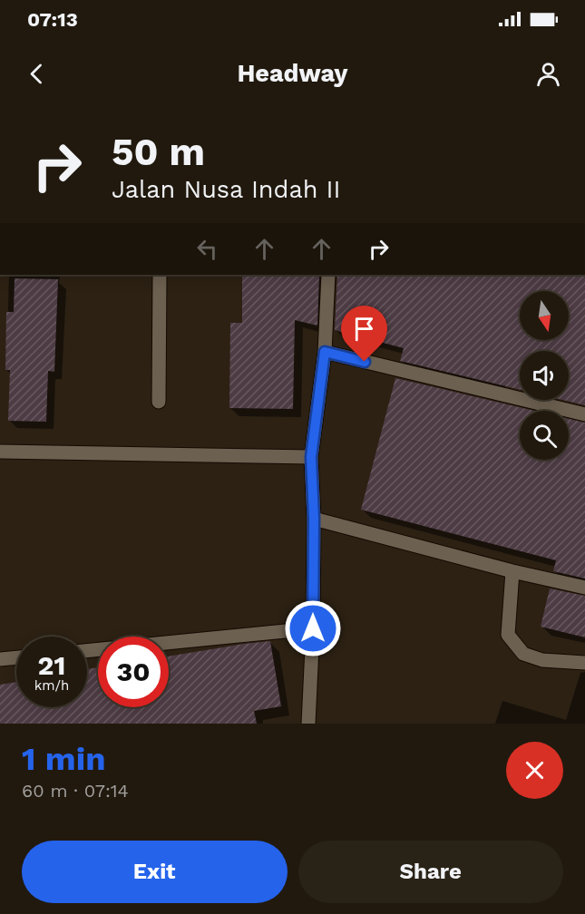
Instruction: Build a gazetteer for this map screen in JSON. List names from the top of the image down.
{
  "north": "bottom",
  "page": {
    "status": "07:13",
    "header": "Headway",
    "turn": ["50 m", "Jalan Nusa Indah II"],
    "speed": "21 km/h",
    "limit": "30",
    "heading": ["1 min", "60 m · 07:14"],
    "buttons": ["Exit", "Share"]
  }
}
